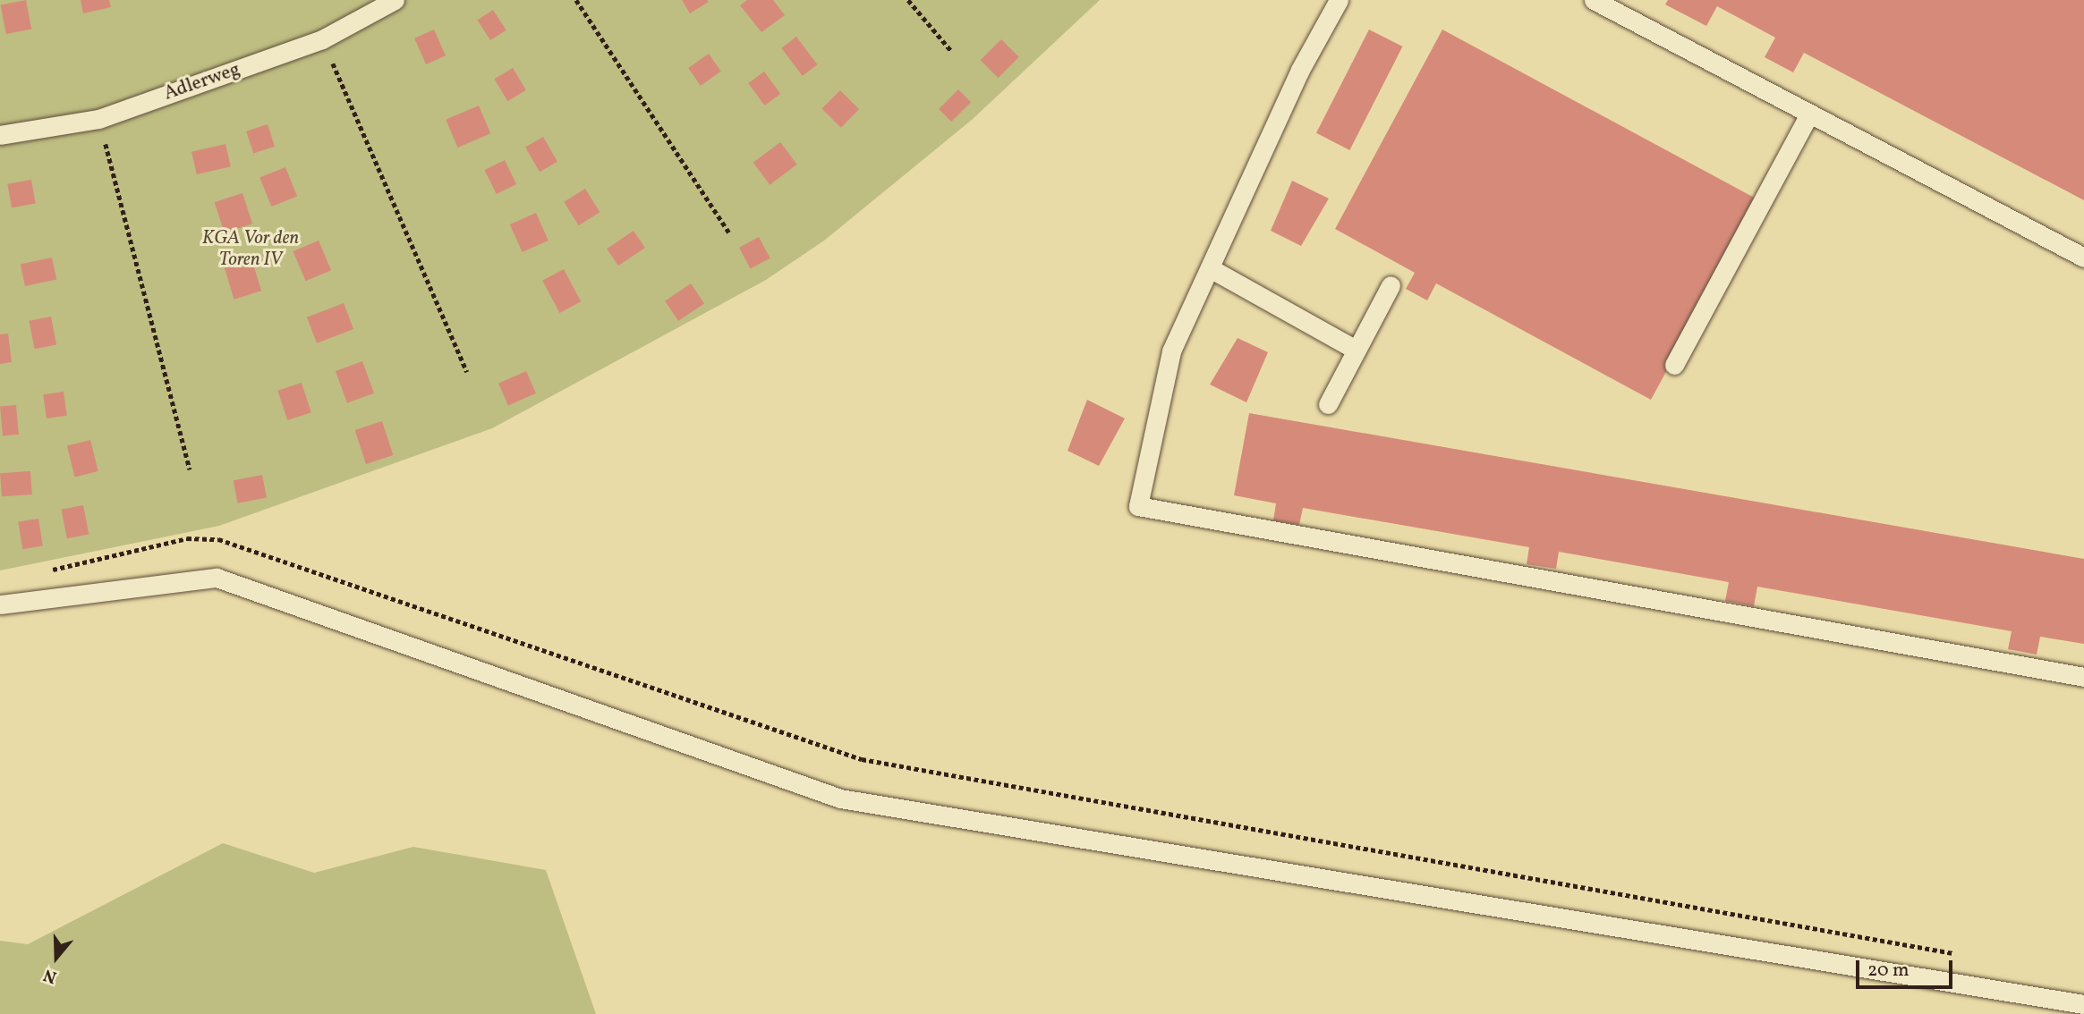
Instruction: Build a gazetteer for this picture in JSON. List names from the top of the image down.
{
  "streets": {
    "lane": ["Adlerweg"]
  },
  "parks": ["KGA Vor den Toren IV"],
  "scale_bar": "20 m",
  "north": "bottom"
}
